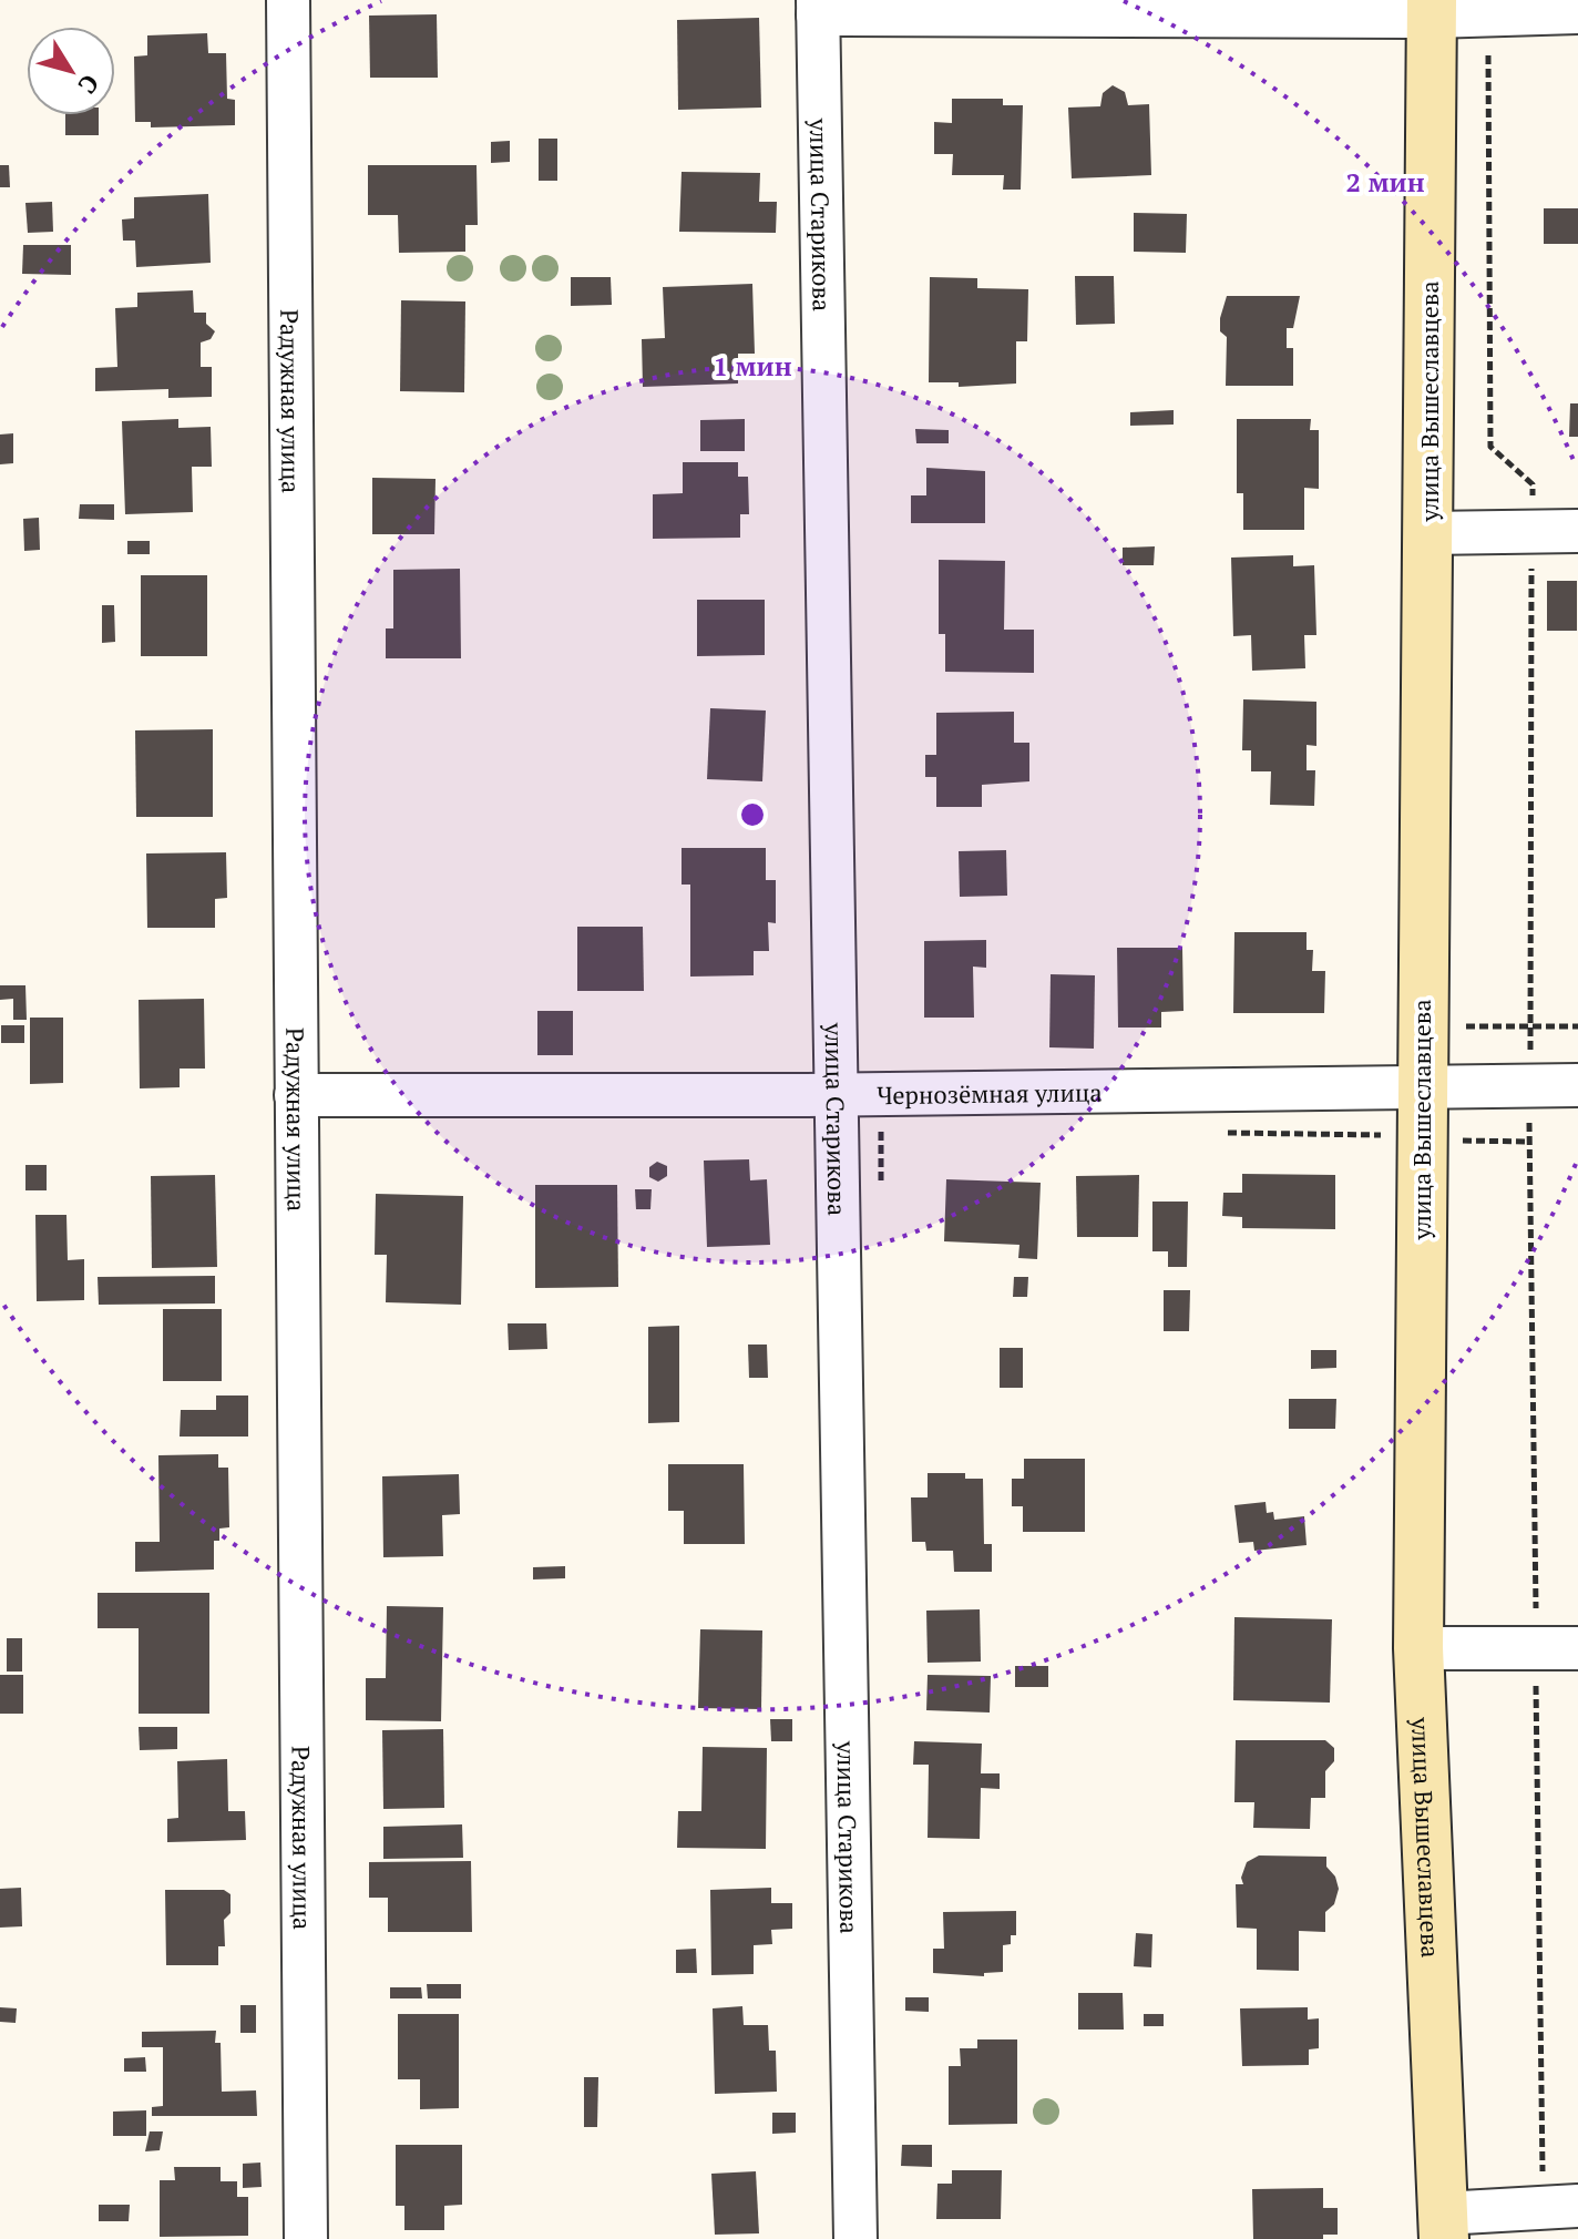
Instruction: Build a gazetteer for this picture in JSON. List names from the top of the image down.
{
  "streets": {
    "street": [
      "улица Старикова",
      "Радужная улица",
      "улица Вышеславцева",
      "Чернозёмная улица"
    ]
  },
  "crossings": [
    ["улица Старикова", "Чернозёмная улица"],
    ["Радужная улица", "Чернозёмная улица"],
    ["улица Вышеславцева", "Чернозёмная улица"]
  ],
  "north": "bottom right",
  "rings": ["2 мин", "1 мин"]
}
